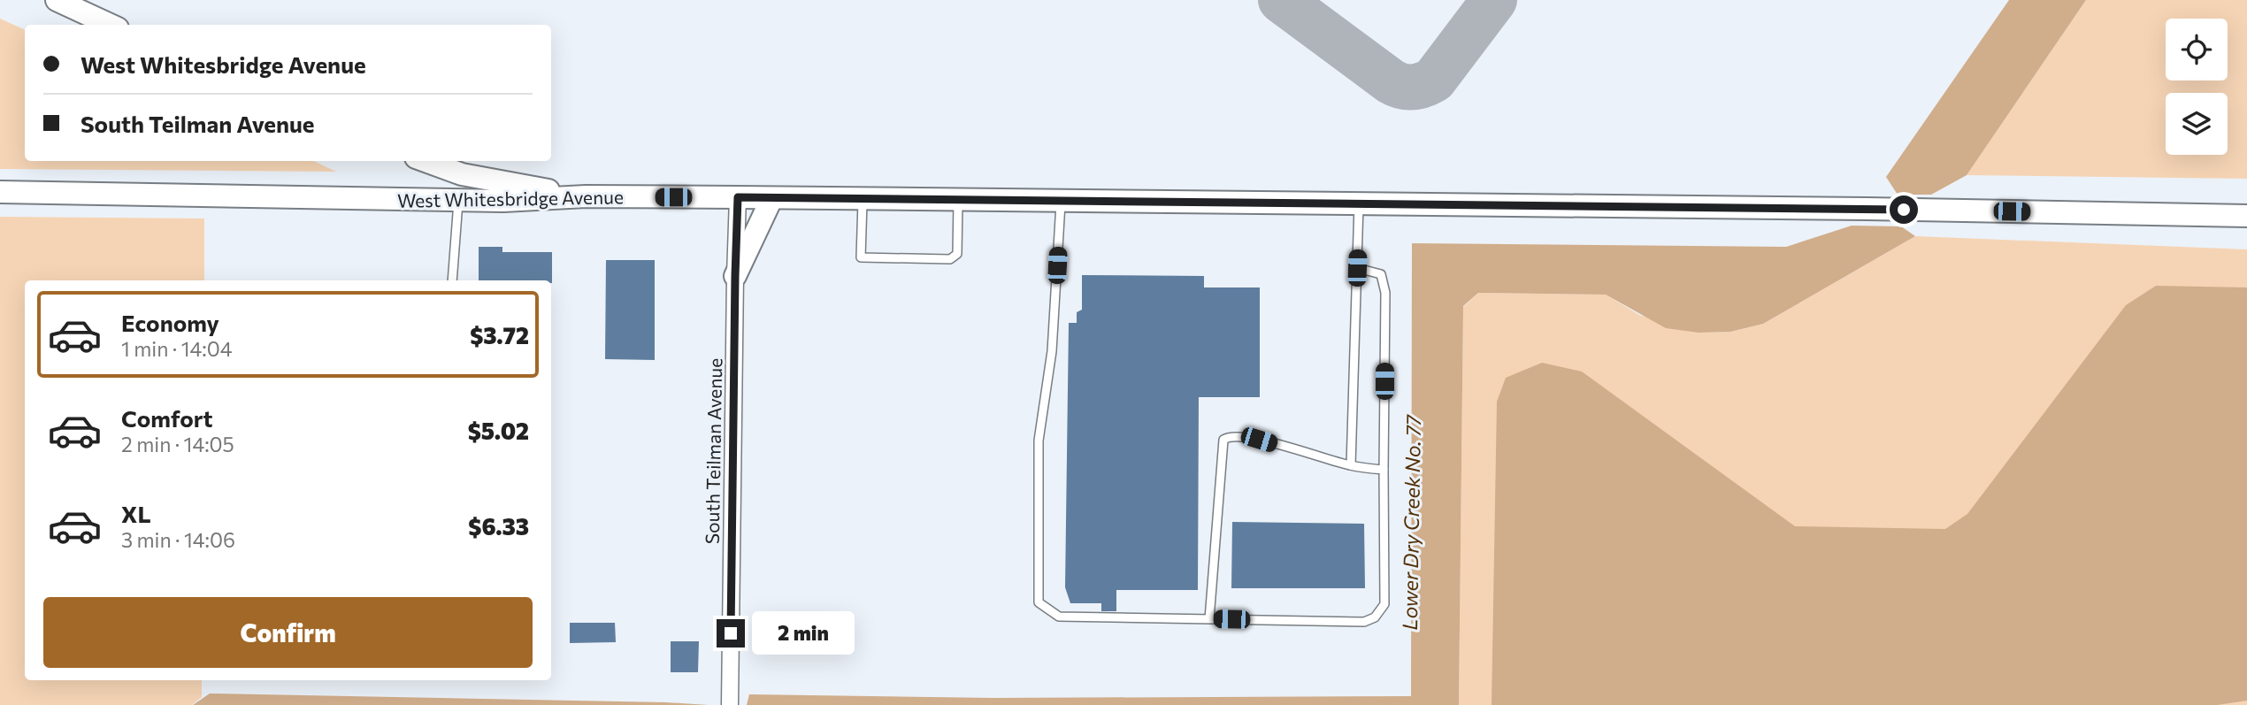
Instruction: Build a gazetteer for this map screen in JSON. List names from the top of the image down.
{
  "streets": {
    "main road": ["West Whitesbridge Avenue"],
    "street": ["South Teilman Avenue"]
  },
  "crossings": [
    ["West Whitesbridge Avenue", "South Teilman Avenue"]
  ],
  "water": ["Lower Dry Creek No. 77"],
  "page": {
    "banner": ["West Whitesbridge Avenue", "South Teilman Avenue"],
    "list": [
      {
        "name": "Economy",
        "note": "1 min · 14:04",
        "value": "$3.72"
      },
      {
        "name": "Comfort",
        "note": "2 min · 14:05",
        "value": "$5.02"
      },
      {
        "name": "XL",
        "note": "3 min · 14:06",
        "value": "$6.33"
      }
    ],
    "buttons": "Confirm",
    "bubble": "2 min"
  }
}
